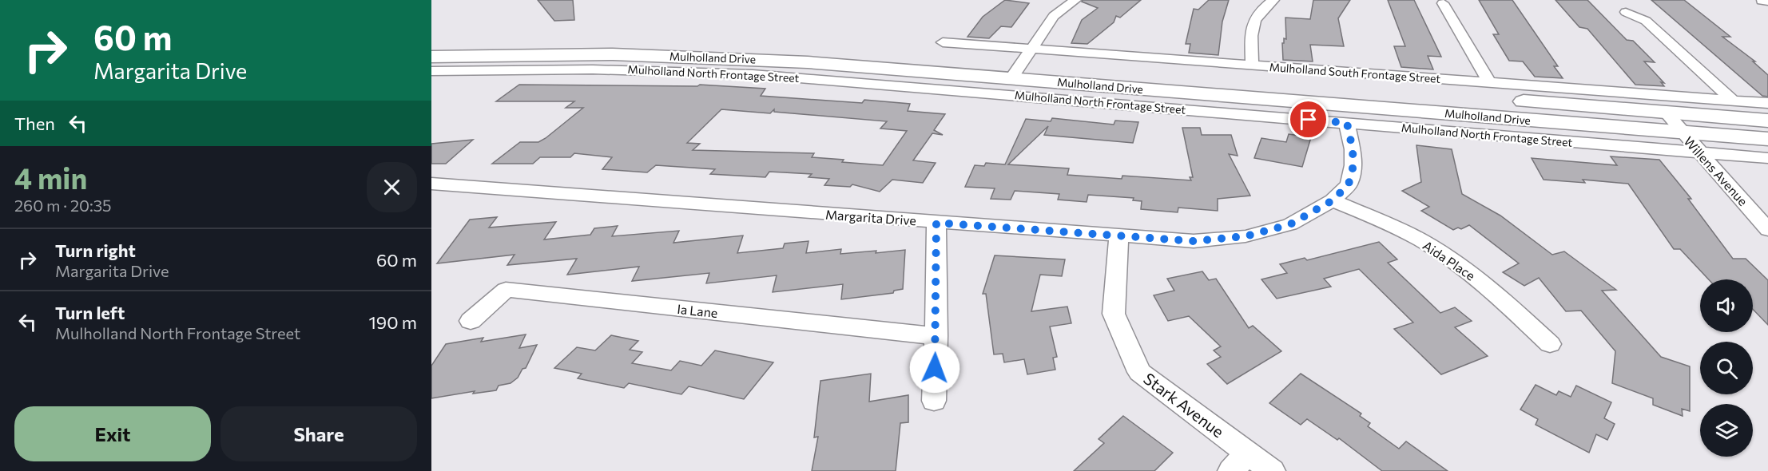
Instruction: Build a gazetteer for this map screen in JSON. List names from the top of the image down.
{
  "streets": {
    "main road": ["Mulholland Drive"],
    "street": [
      "Mulholland South Frontage Street",
      "Mulholland North Frontage Street",
      "Willens Avenue",
      "Margarita Drive",
      "Aida Place",
      "Ia Lane",
      "Stark Avenue"
    ]
  },
  "crossings": [
    ["Mulholland Drive", "Mulholland South Frontage Street"],
    ["Mulholland Drive", "Willens Avenue"],
    ["Mulholland North Frontage Street", "Willens Avenue"],
    ["Mulholland North Frontage Street", "Margarita Drive"],
    ["Margarita Drive", "Aida Place"],
    ["Margarita Drive", "Stark Avenue"]
  ],
  "page": {
    "turn": ["60 m", "Margarita Drive"],
    "then": "Then",
    "heading": ["4 min", "260 m · 20:35"],
    "list": [
      {
        "name": "Turn right",
        "note": "Margarita Drive",
        "value": "60 m"
      },
      {
        "name": "Turn left",
        "note": "Mulholland North Frontage Street",
        "value": "190 m"
      }
    ],
    "buttons": ["Exit", "Share"]
  }
}
